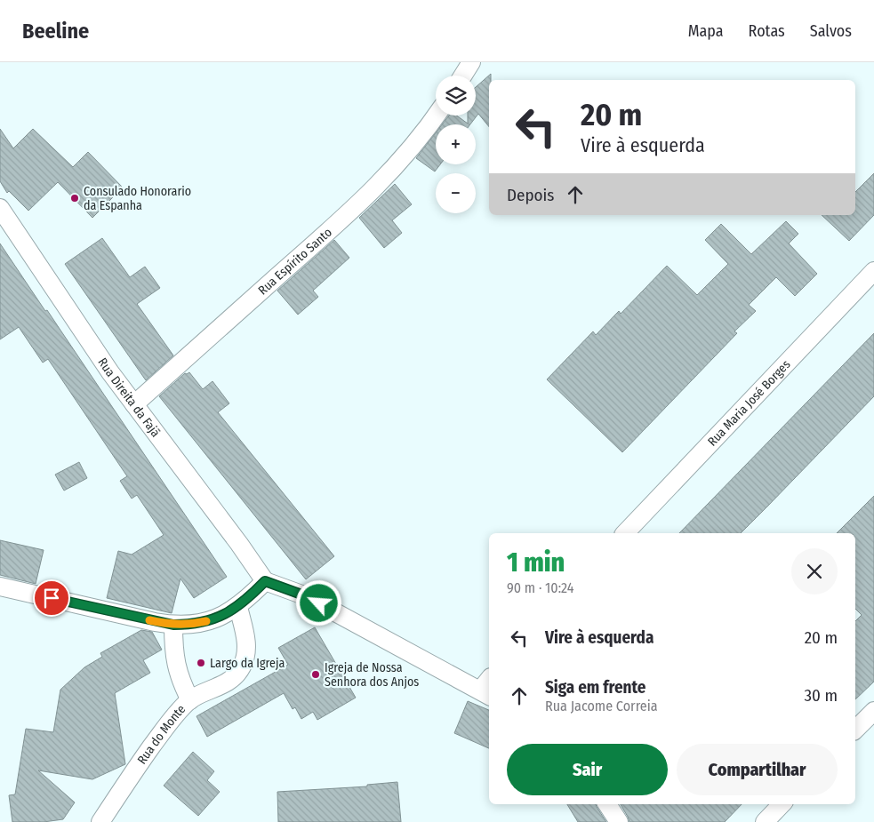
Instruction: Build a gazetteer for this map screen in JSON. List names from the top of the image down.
{
  "streets": {
    "street": [
      "Rua Espírito Santo",
      "Rua Direita da Fajã",
      "Rua Maria José Borges",
      "Rua do Monte"
    ]
  },
  "crossings": [
    ["Rua Espírito Santo", "Rua Direita da Fajã"]
  ],
  "places": ["Consulado Honorario da Espanha", "Largo da Igreja", "Igreja de Nossa Senhora dos Anjos"],
  "page": {
    "header": "Beeline",
    "nav": ["Mapa", "Rotas", "Salvos"],
    "map_buttons": ["+", "−"],
    "turn": ["20 m", "Vire à esquerda"],
    "then": "Depois",
    "heading": ["1 min", "90 m · 10:24"],
    "list": [
      {
        "name": "Vire à esquerda",
        "value": "20 m"
      },
      {
        "name": "Siga em frente",
        "note": "Rua Jacome Correia",
        "value": "30 m"
      }
    ],
    "buttons": ["Sair", "Compartilhar"]
  }
}
